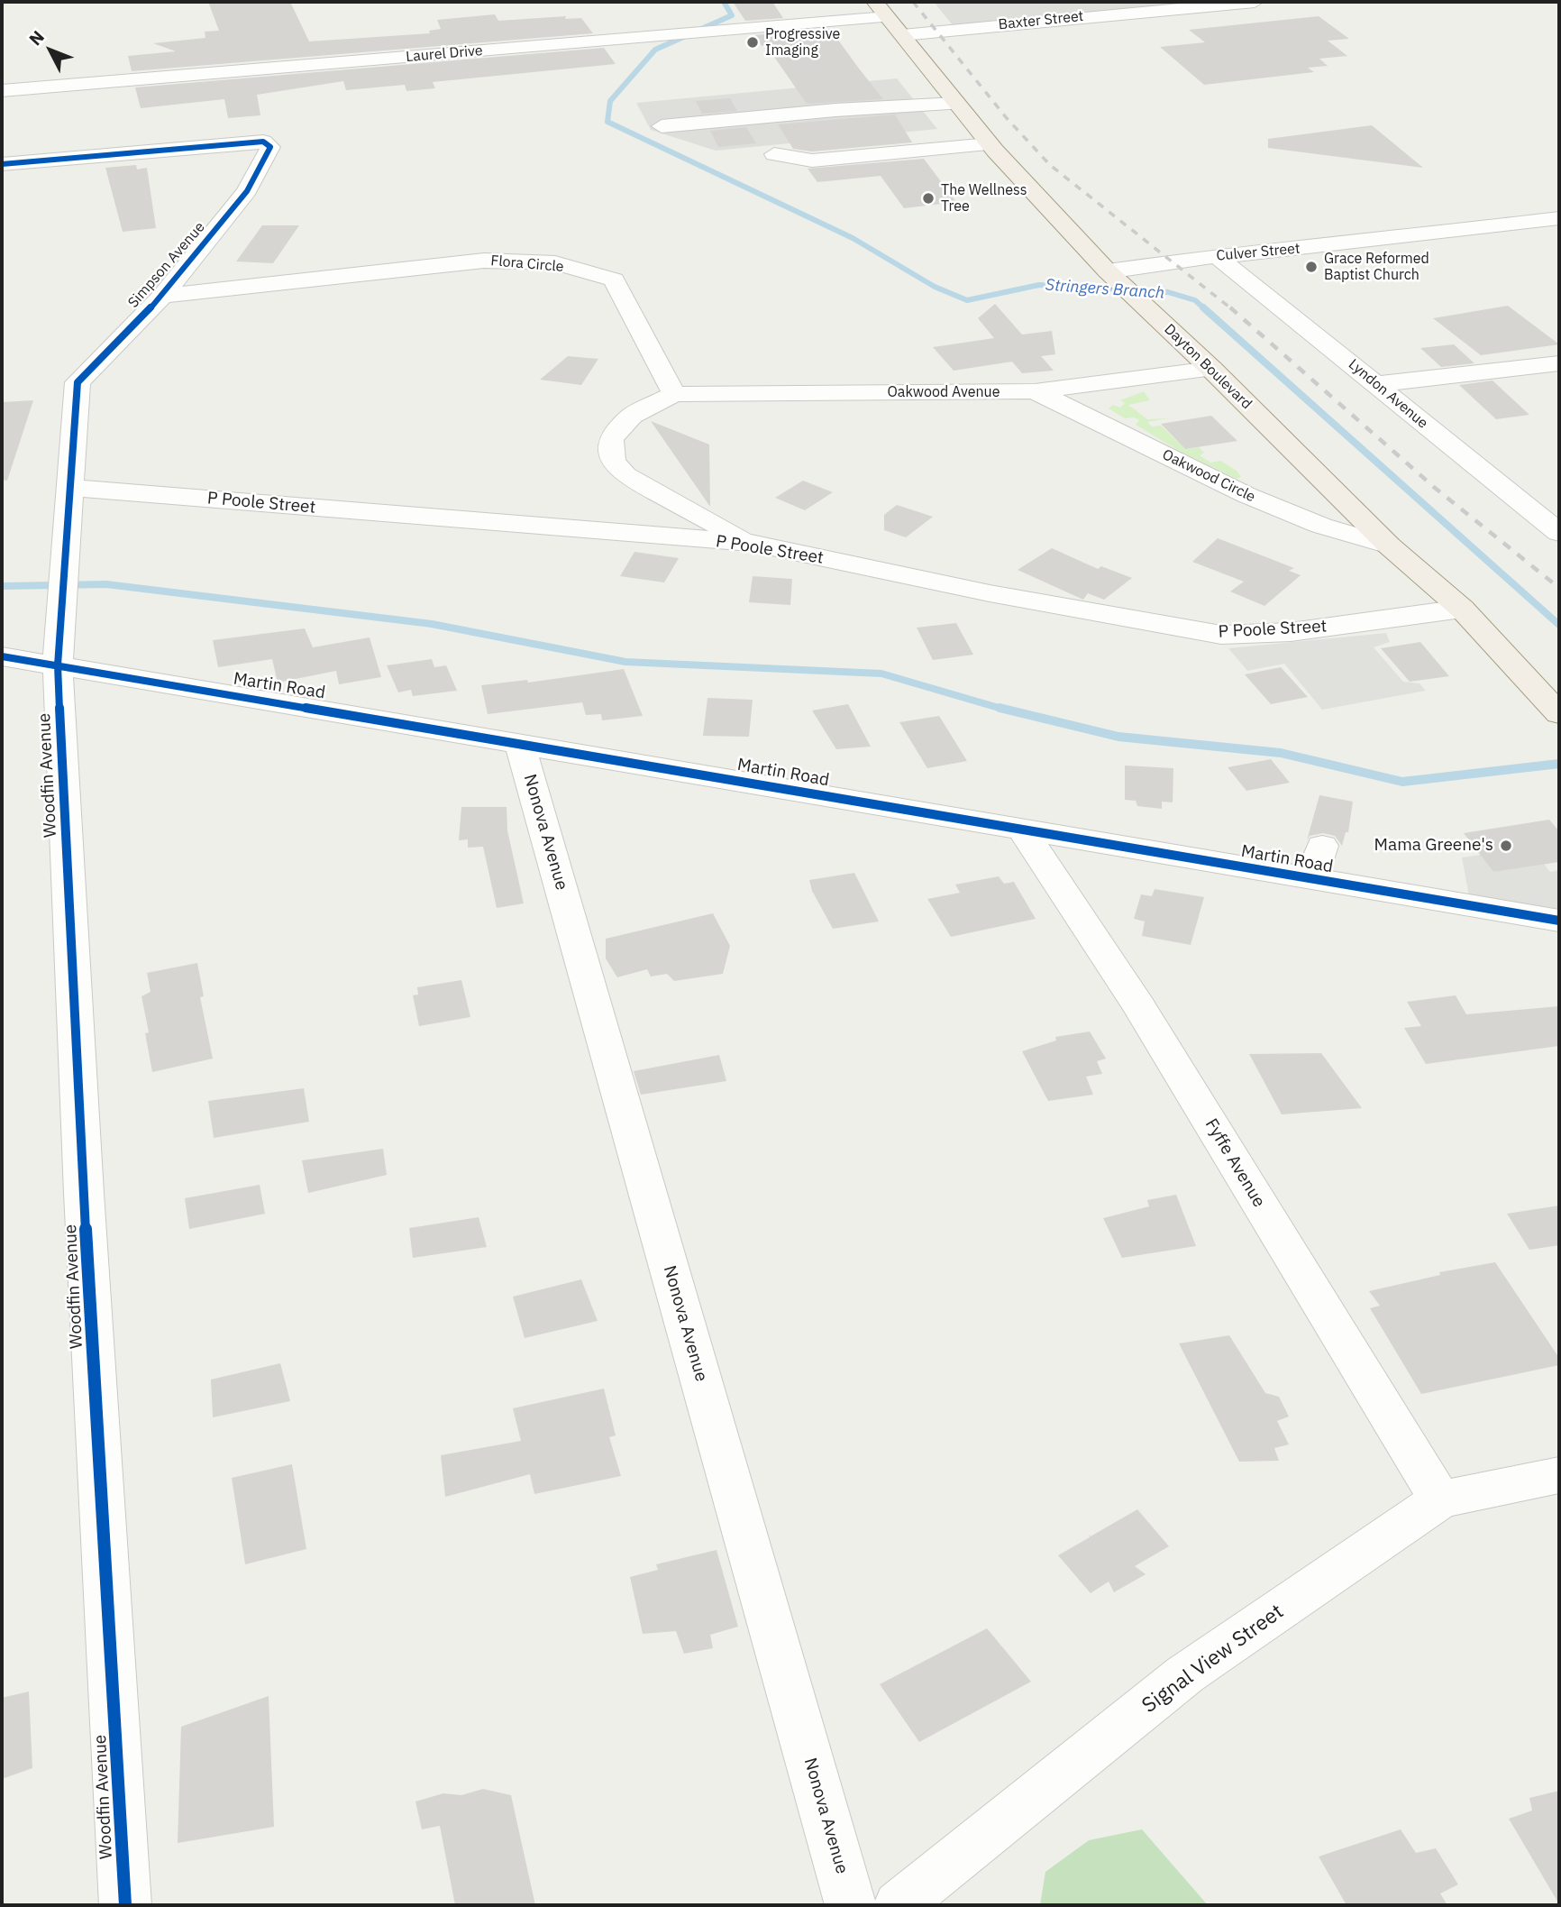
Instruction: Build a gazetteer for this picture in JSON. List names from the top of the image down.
{
  "streets": {
    "main road": ["Dayton Boulevard"],
    "street": [
      "Baxter Street",
      "Laurel Drive",
      "Culver Street",
      "Flora Circle",
      "Simpson Avenue",
      "Oakwood Avenue",
      "Lyndon Avenue",
      "Oakwood Circle",
      "P Poole Street",
      "Martin Road",
      "Woodfin Avenue",
      "Nonova Avenue",
      "Fyffe Avenue",
      "Signal View Street"
    ]
  },
  "crossings": [
    ["Baxter Street", "Laurel Drive"],
    ["Baxter Street", "Dayton Boulevard"],
    ["Laurel Drive", "Dayton Boulevard"],
    ["Culver Street", "Dayton Boulevard"],
    ["Culver Street", "Lyndon Avenue"],
    ["Flora Circle", "Simpson Avenue"],
    ["Flora Circle", "Oakwood Avenue"],
    ["Simpson Avenue", "P Poole Street"],
    ["Simpson Avenue", "Martin Road"],
    ["Simpson Avenue", "Woodfin Avenue"],
    ["Dayton Boulevard", "Oakwood Avenue"],
    ["Dayton Boulevard", "Oakwood Circle"],
    ["Dayton Boulevard", "P Poole Street"],
    ["Oakwood Avenue", "Oakwood Circle"],
    ["Martin Road", "Woodfin Avenue"],
    ["Martin Road", "Nonova Avenue"],
    ["Martin Road", "Fyffe Avenue"],
    ["Fyffe Avenue", "Signal View Street"]
  ],
  "water": ["Stringers Branch"],
  "places": [
    "Progressive Imaging",
    "The Wellness Tree",
    "Grace Reformed Baptist Church",
    "Mama Greene's"
  ],
  "north": "top left"
}
